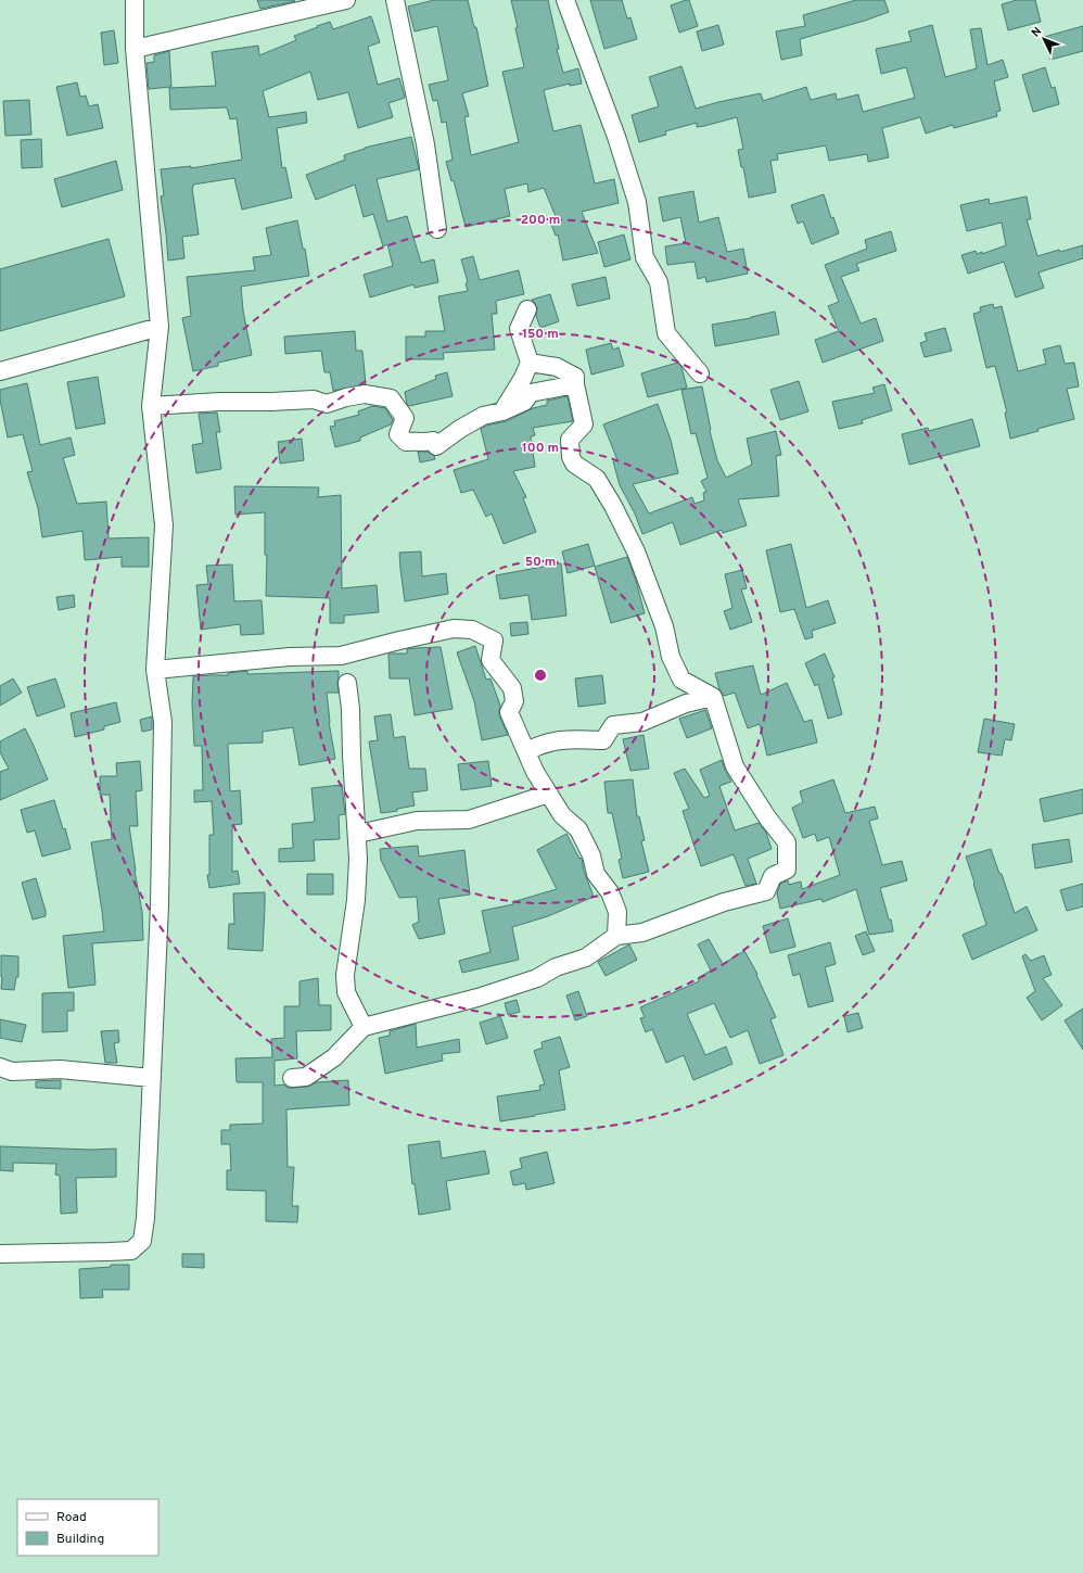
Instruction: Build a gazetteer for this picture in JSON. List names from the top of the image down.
{
  "legend": ["Road", "Building"],
  "north": "top left",
  "rings": [
    "200 m",
    "150 m",
    "100 m",
    "50 m"
  ]
}
